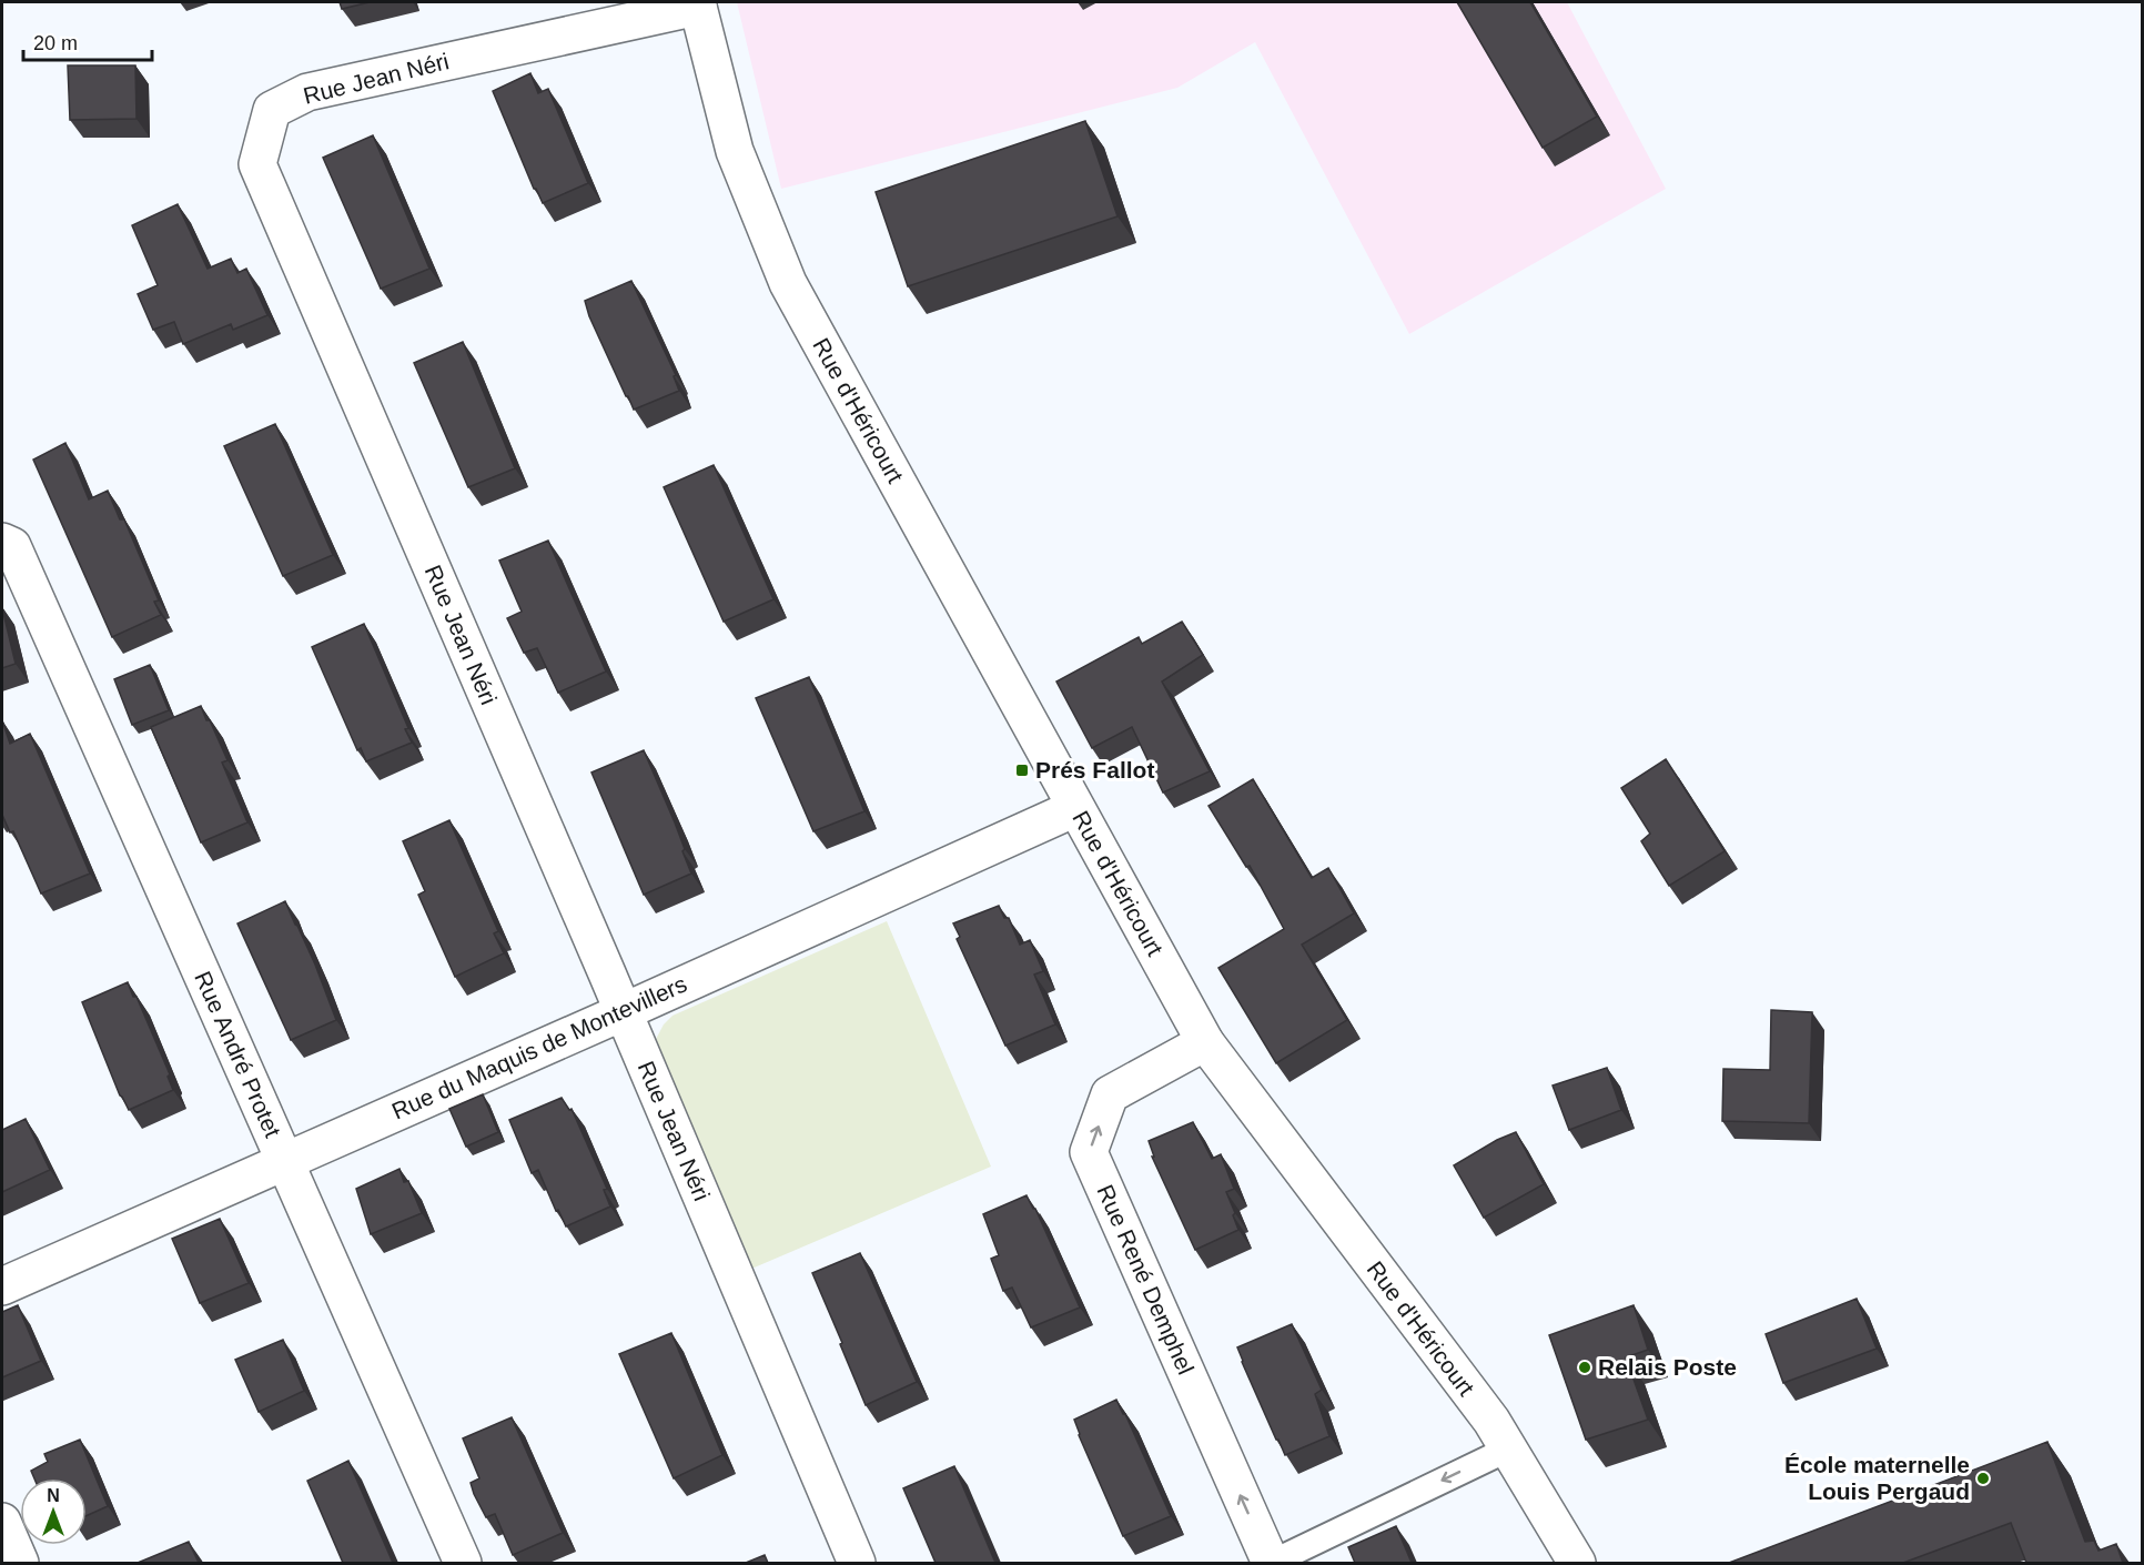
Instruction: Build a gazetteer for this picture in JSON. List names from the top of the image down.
{
  "streets": {
    "street": [
      "Rue Jean Néri",
      "Rue d'Héricourt",
      "Rue du Maquis de Montevillers",
      "Rue André Protet",
      "Rue René Demphel"
    ]
  },
  "crossings": [
    ["Rue Jean Néri", "Rue d'Héricourt"],
    ["Rue Jean Néri", "Rue du Maquis de Montevillers"],
    ["Rue d'Héricourt", "Rue du Maquis de Montevillers"],
    ["Rue d'Héricourt", "Rue René Demphel"],
    ["Rue du Maquis de Montevillers", "Rue André Protet"]
  ],
  "one_way": ["Rue René Demphel"],
  "places": {
    "transit": ["Prés Fallot"],
    "other": ["Relais Poste", "École maternelle Louis Pergaud"]
  },
  "scale_bar": "20 m",
  "north": "top"
}
